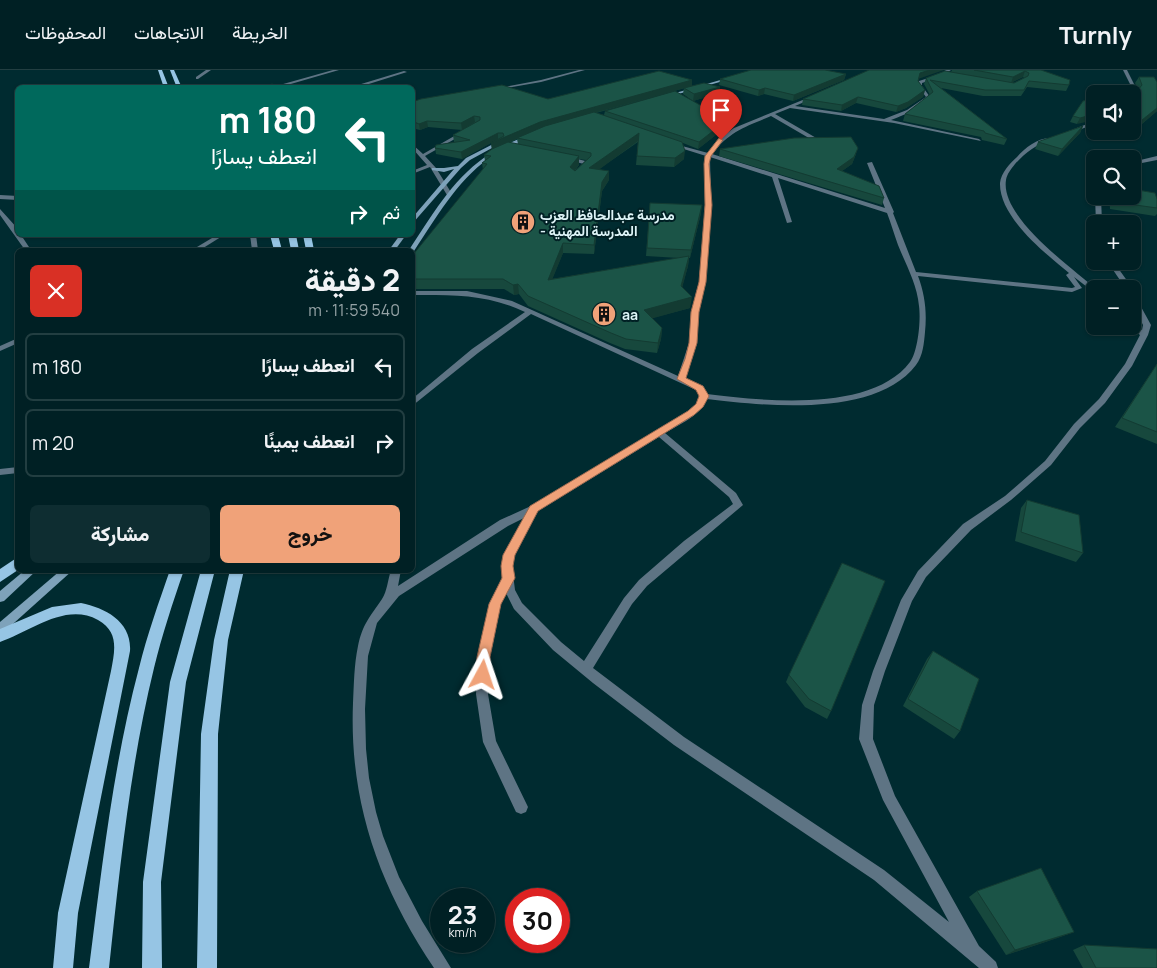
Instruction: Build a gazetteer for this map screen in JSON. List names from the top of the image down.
{
  "places": {
    "building": ["مدرسة عبدالحافظ العزب - المدرسة المهنية", "aa"]
  },
  "page": {
    "header": "Turnly",
    "nav": ["الخريطة", "الاتجاهات", "المحفوظات"],
    "map_buttons": ["+", "−"],
    "turn": ["180 m", "انعطف يسارًا"],
    "then": "ثم",
    "heading": ["2 دقيقة", "540 m · 11:59"],
    "list": [
      {
        "name": "انعطف يسارًا",
        "value": "180 m"
      },
      {
        "name": "انعطف يمينًا",
        "value": "20 m"
      }
    ],
    "buttons": ["خروج", "مشاركة"],
    "speed": "23 km/h",
    "limit": "30"
  }
}
